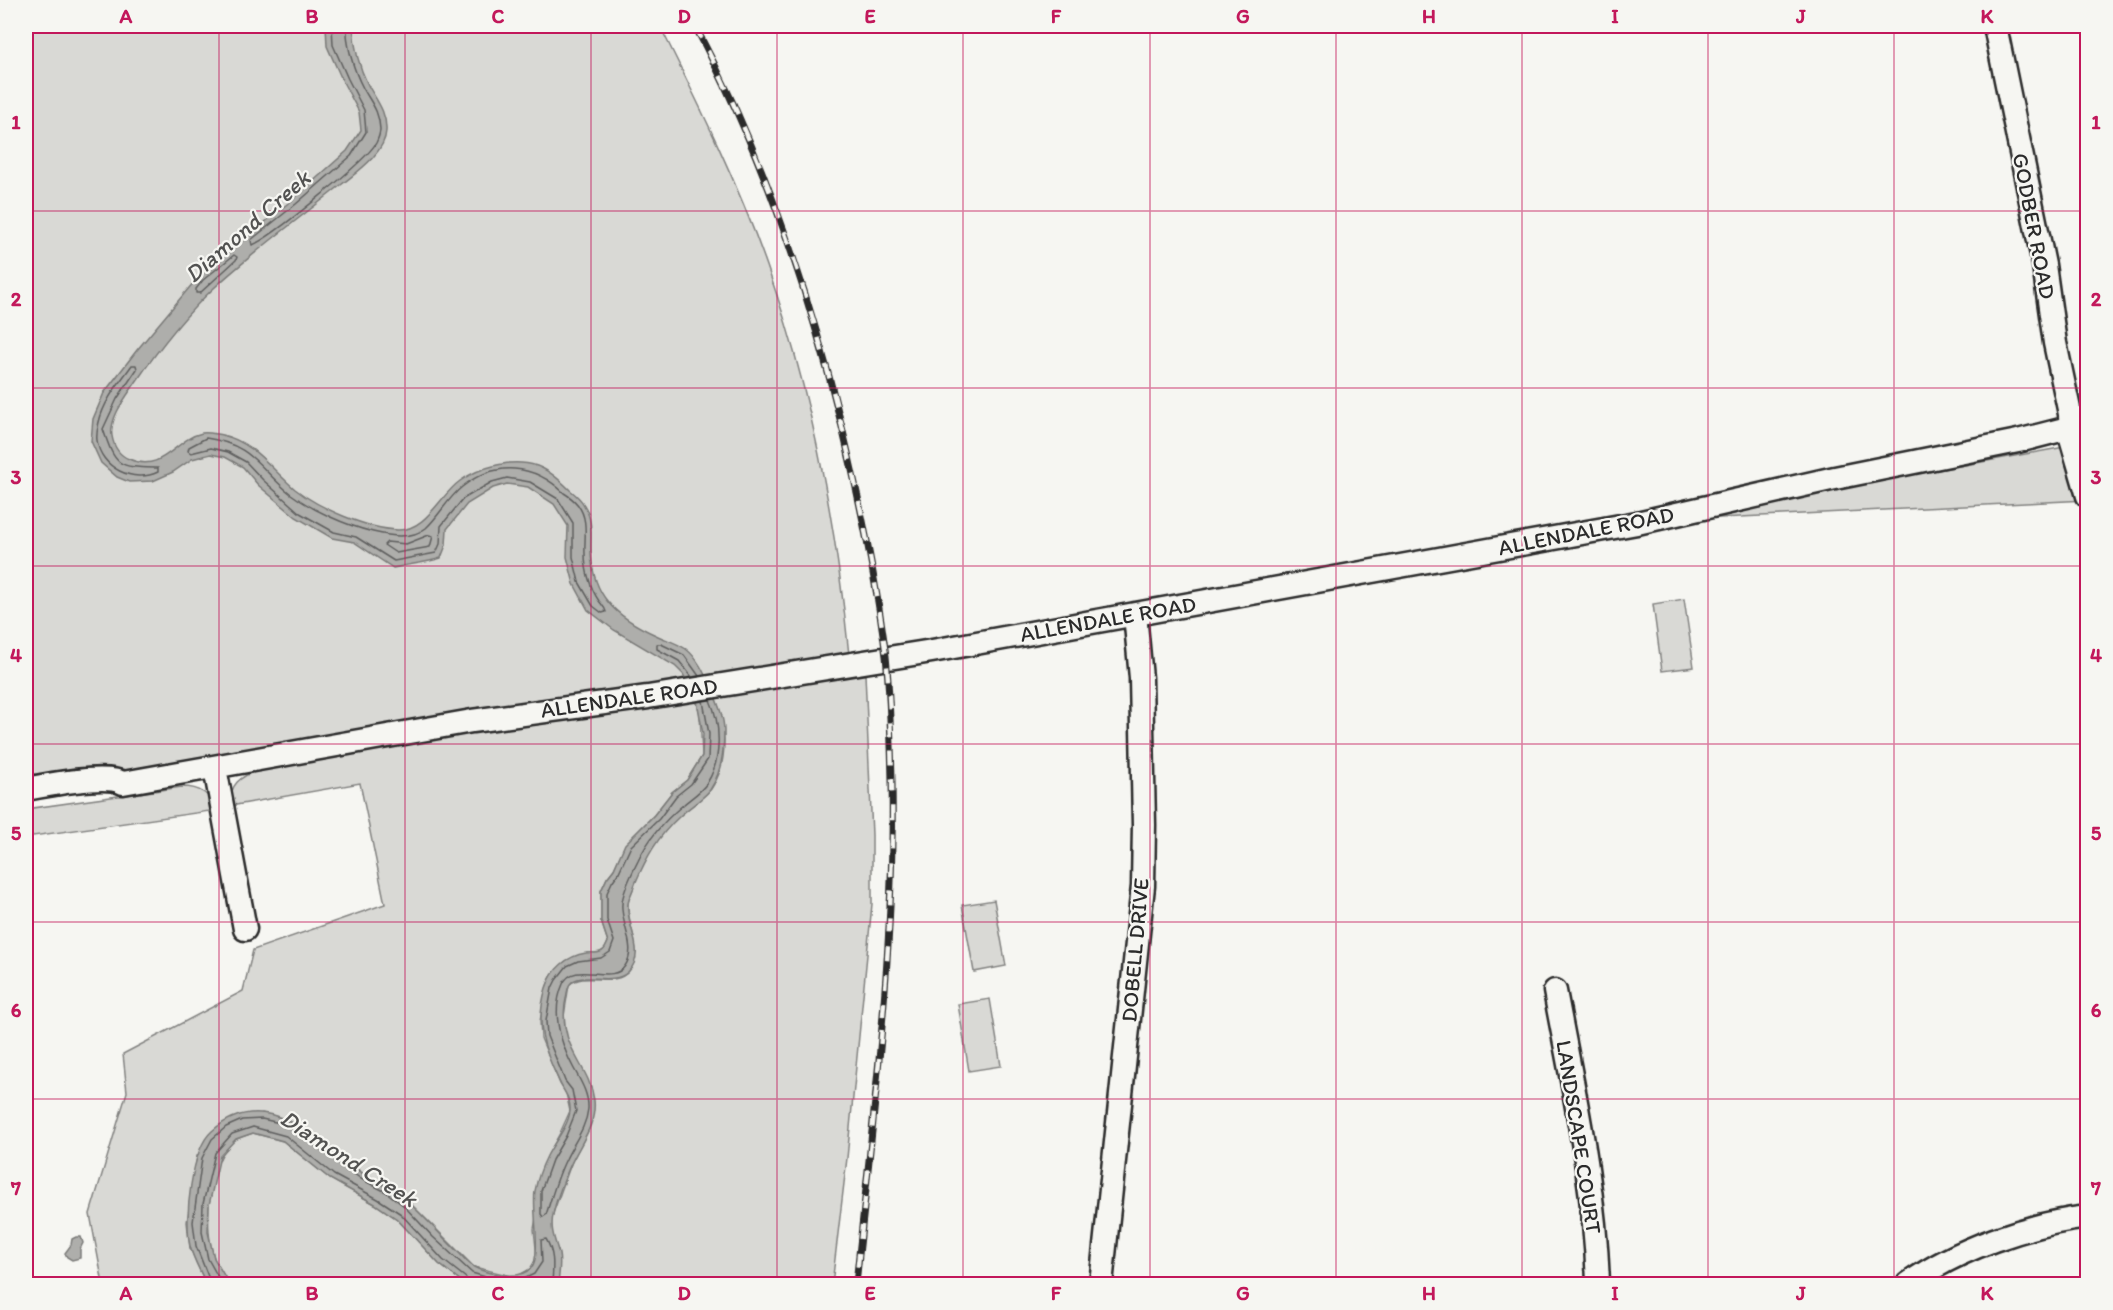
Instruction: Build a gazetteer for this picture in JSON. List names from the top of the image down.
{
  "streets": {
    "street": [
      "GODBER ROAD",
      "ALLENDALE ROAD",
      "DOBELL DRIVE",
      "LANDSCAPE COURT"
    ]
  },
  "crossings": [
    ["GODBER ROAD", "ALLENDALE ROAD"],
    ["ALLENDALE ROAD", "DOBELL DRIVE"]
  ],
  "water": ["Diamond Creek"],
  "grid": {
    "columns": [
      "A",
      "B",
      "C",
      "D",
      "E",
      "F",
      "G",
      "H",
      "I",
      "J",
      "K"
    ],
    "rows": [
      "1",
      "2",
      "3",
      "4",
      "5",
      "6",
      "7"
    ]
  }
}
